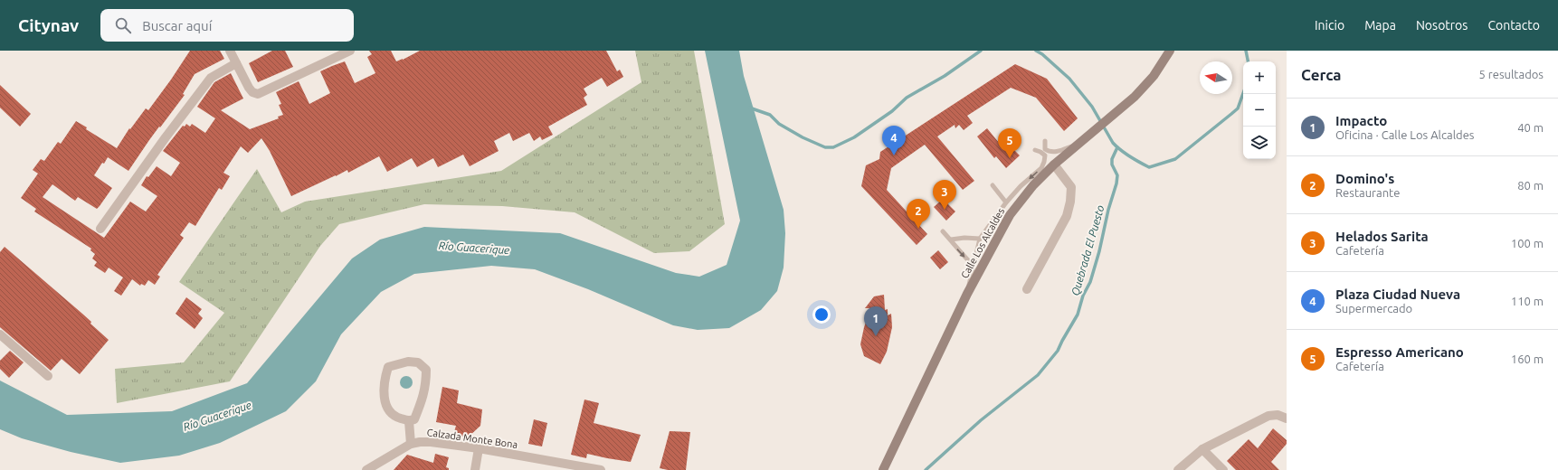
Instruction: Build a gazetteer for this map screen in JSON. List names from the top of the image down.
{
  "streets": {
    "main road": ["Calle Los Alcaldes"],
    "street": ["Calzada Monte Bona"]
  },
  "water": ["Río Guacerique", "Quebrada El Puesto"],
  "north": "left",
  "page": {
    "header": "Citynav",
    "search": "Buscar aquí",
    "nav": [
      "Inicio",
      "Mapa",
      "Nosotros",
      "Contacto"
    ],
    "heading": ["Cerca", "5 resultados"],
    "map_buttons": ["+", "−"],
    "list": [
      {
        "mark": "1",
        "name": "Impacto",
        "note": "Oficina · Calle Los Alcaldes",
        "value": "40 m"
      },
      {
        "mark": "2",
        "name": "Domino's",
        "note": "Restaurante",
        "value": "80 m"
      },
      {
        "mark": "3",
        "name": "Helados Sarita",
        "note": "Cafetería",
        "value": "100 m"
      },
      {
        "mark": "4",
        "name": "Plaza Ciudad Nueva",
        "note": "Supermercado",
        "value": "110 m"
      },
      {
        "mark": "5",
        "name": "Espresso Americano",
        "note": "Cafetería",
        "value": "160 m"
      }
    ],
    "pins": [
      "4",
      "5",
      "3",
      "2",
      "1"
    ]
  }
}
